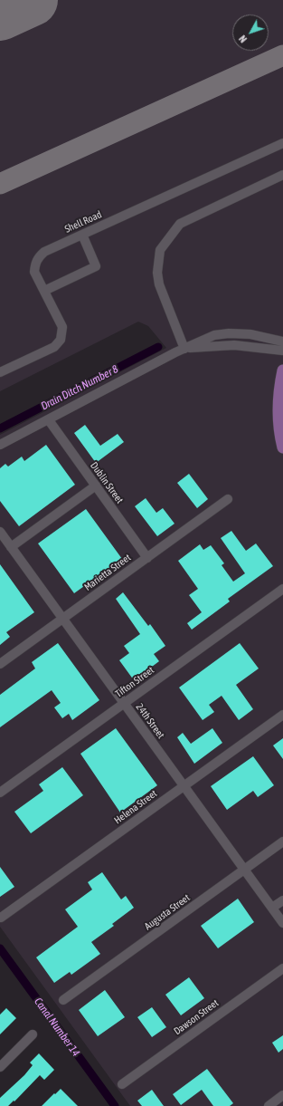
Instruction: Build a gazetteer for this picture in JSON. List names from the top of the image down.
{
  "streets": {
    "street": [
      "Shell Road",
      "Dublin Street",
      "Marietta Street",
      "Tifton Street",
      "24th Street",
      "Helena Street",
      "Augusta Street",
      "Dawson Street"
    ]
  },
  "crossings": [
    ["Dublin Street", "Marietta Street"],
    ["Marietta Street", "24th Street"],
    ["Tifton Street", "24th Street"],
    ["24th Street", "Helena Street"],
    ["24th Street", "Augusta Street"]
  ],
  "water": ["Drain Ditch Number 8", "Canal Number 14"],
  "north": "bottom left"
}
